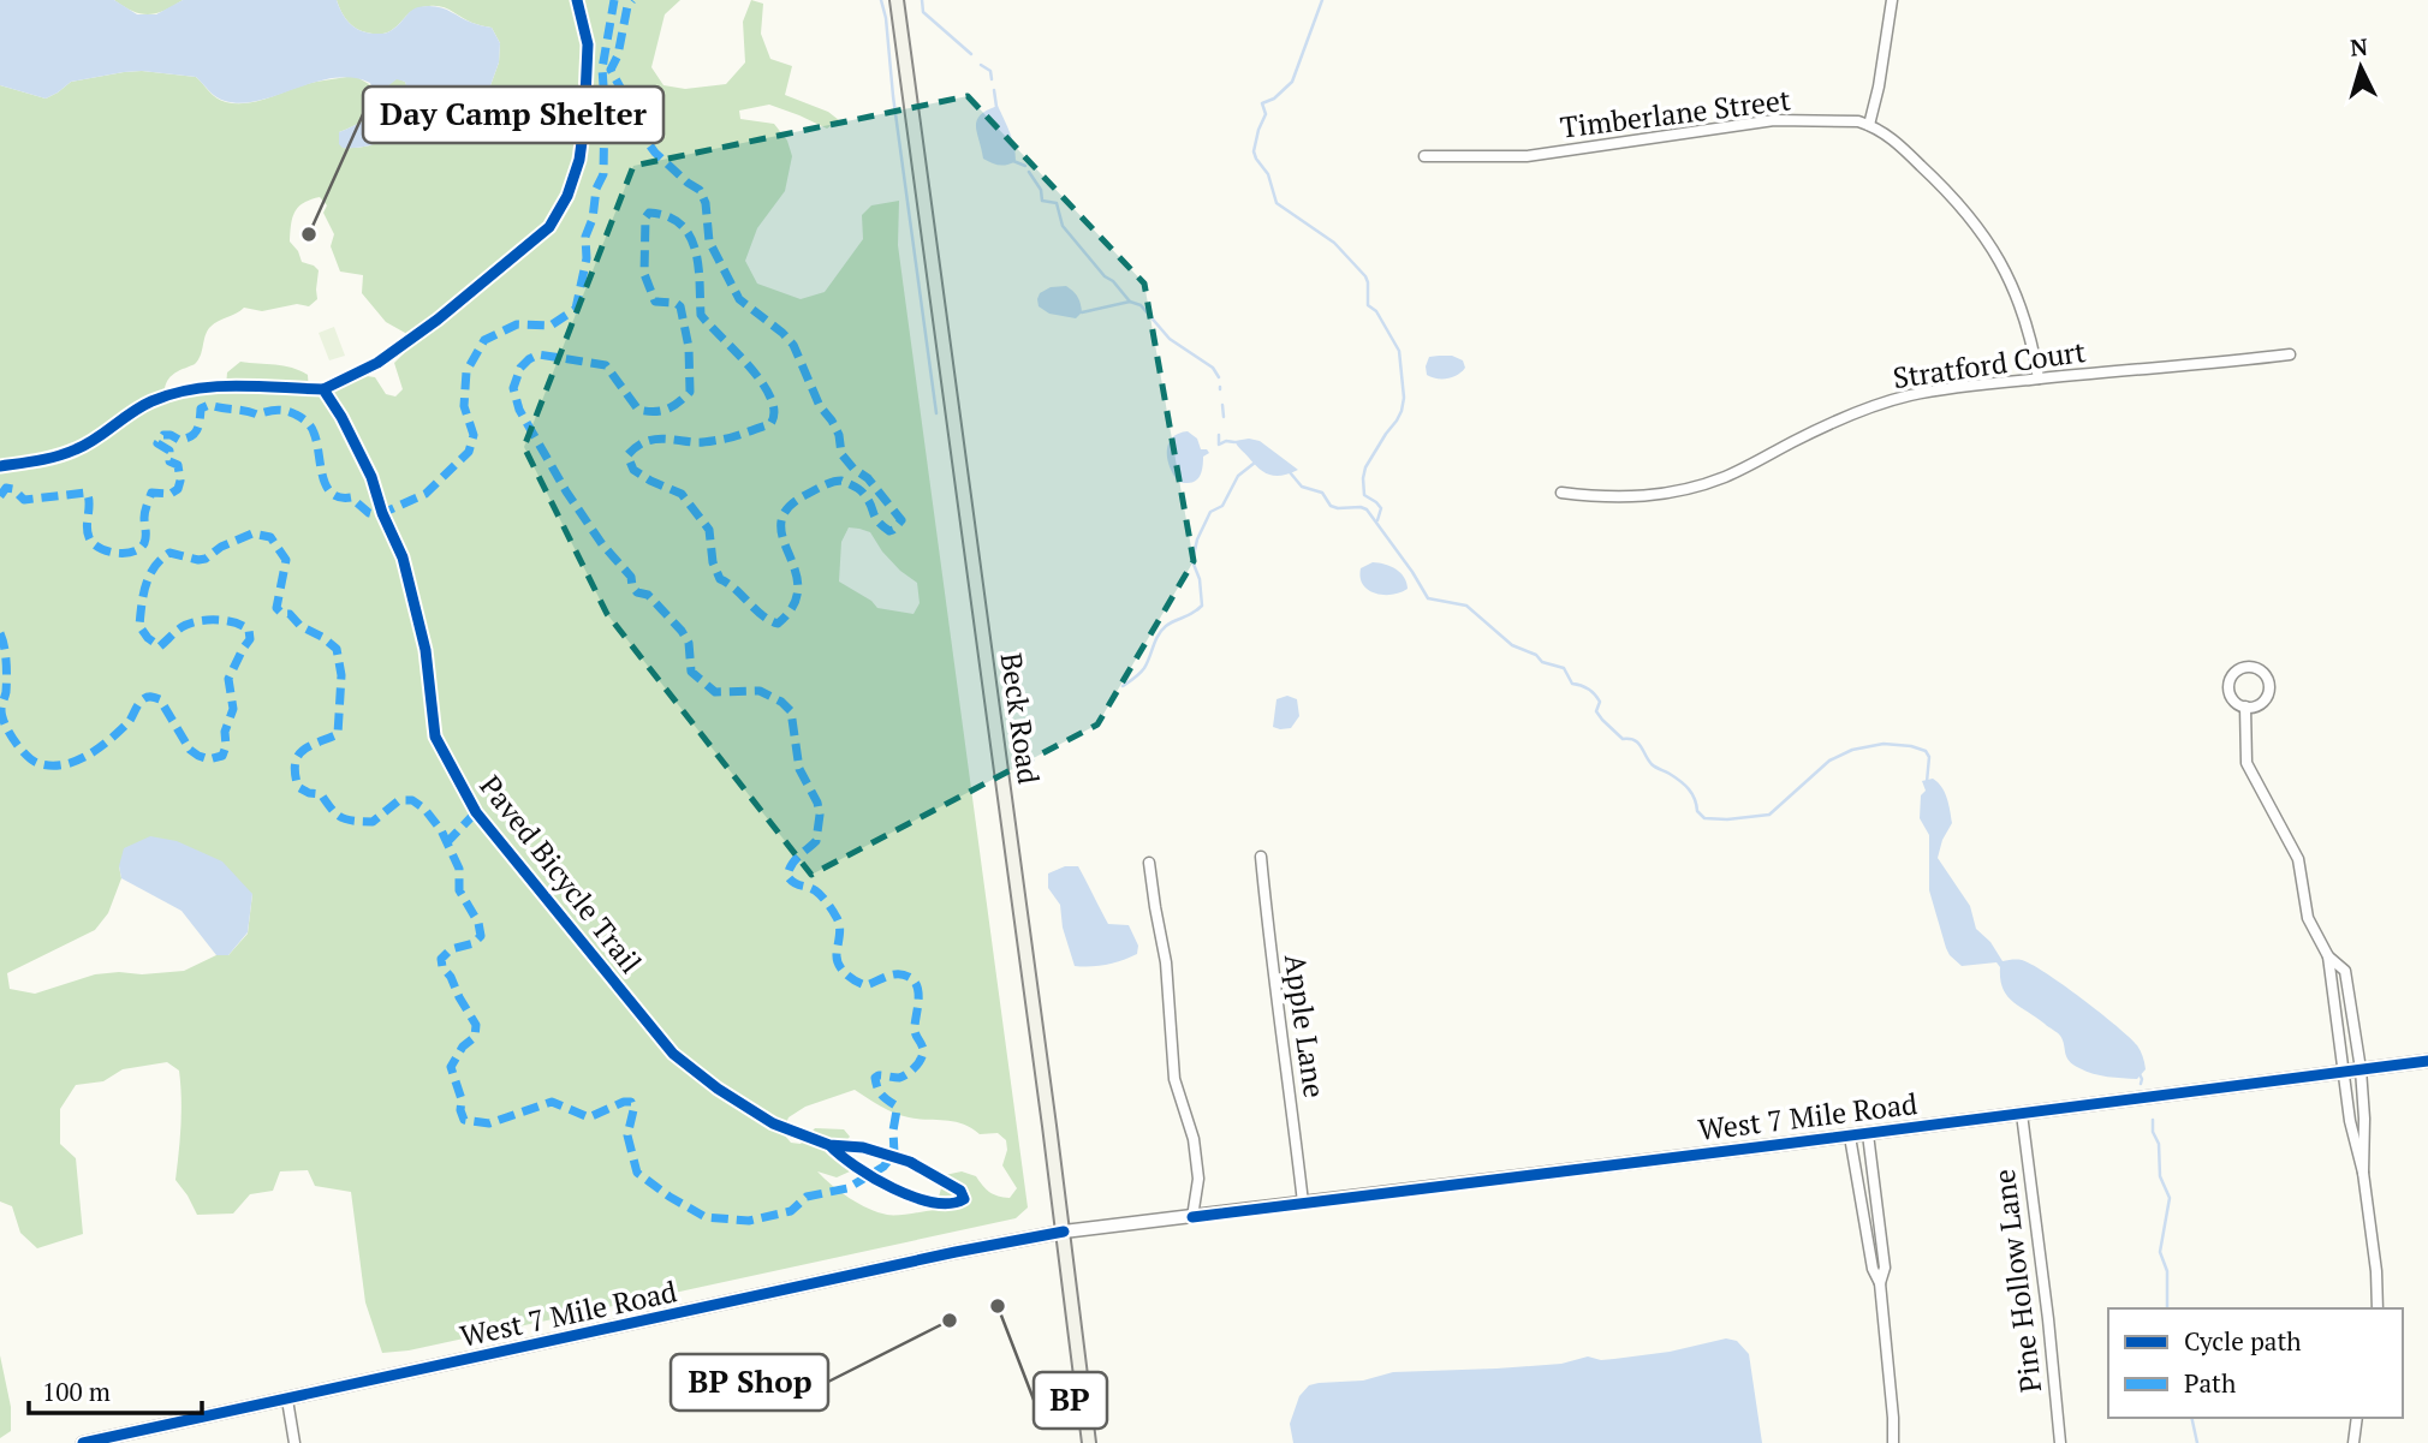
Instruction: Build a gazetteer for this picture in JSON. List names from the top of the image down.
{
  "streets": {
    "main road": ["Beck Road"],
    "street": [
      "Timberlane Street",
      "Stratford Court",
      "Apple Lane",
      "West 7 Mile Road",
      "Pine Hollow Lane"
    ],
    "cycle path": ["Paved Bicycle Trail"]
  },
  "crossings": [
    ["Beck Road", "West 7 Mile Road"],
    ["Apple Lane", "West 7 Mile Road"],
    ["West 7 Mile Road", "Pine Hollow Lane"]
  ],
  "places": ["Day Camp Shelter", "BP", "BP Shop"],
  "legend": ["Cycle path", "Path"],
  "scale_bar": "100 m",
  "north": "top"
}
